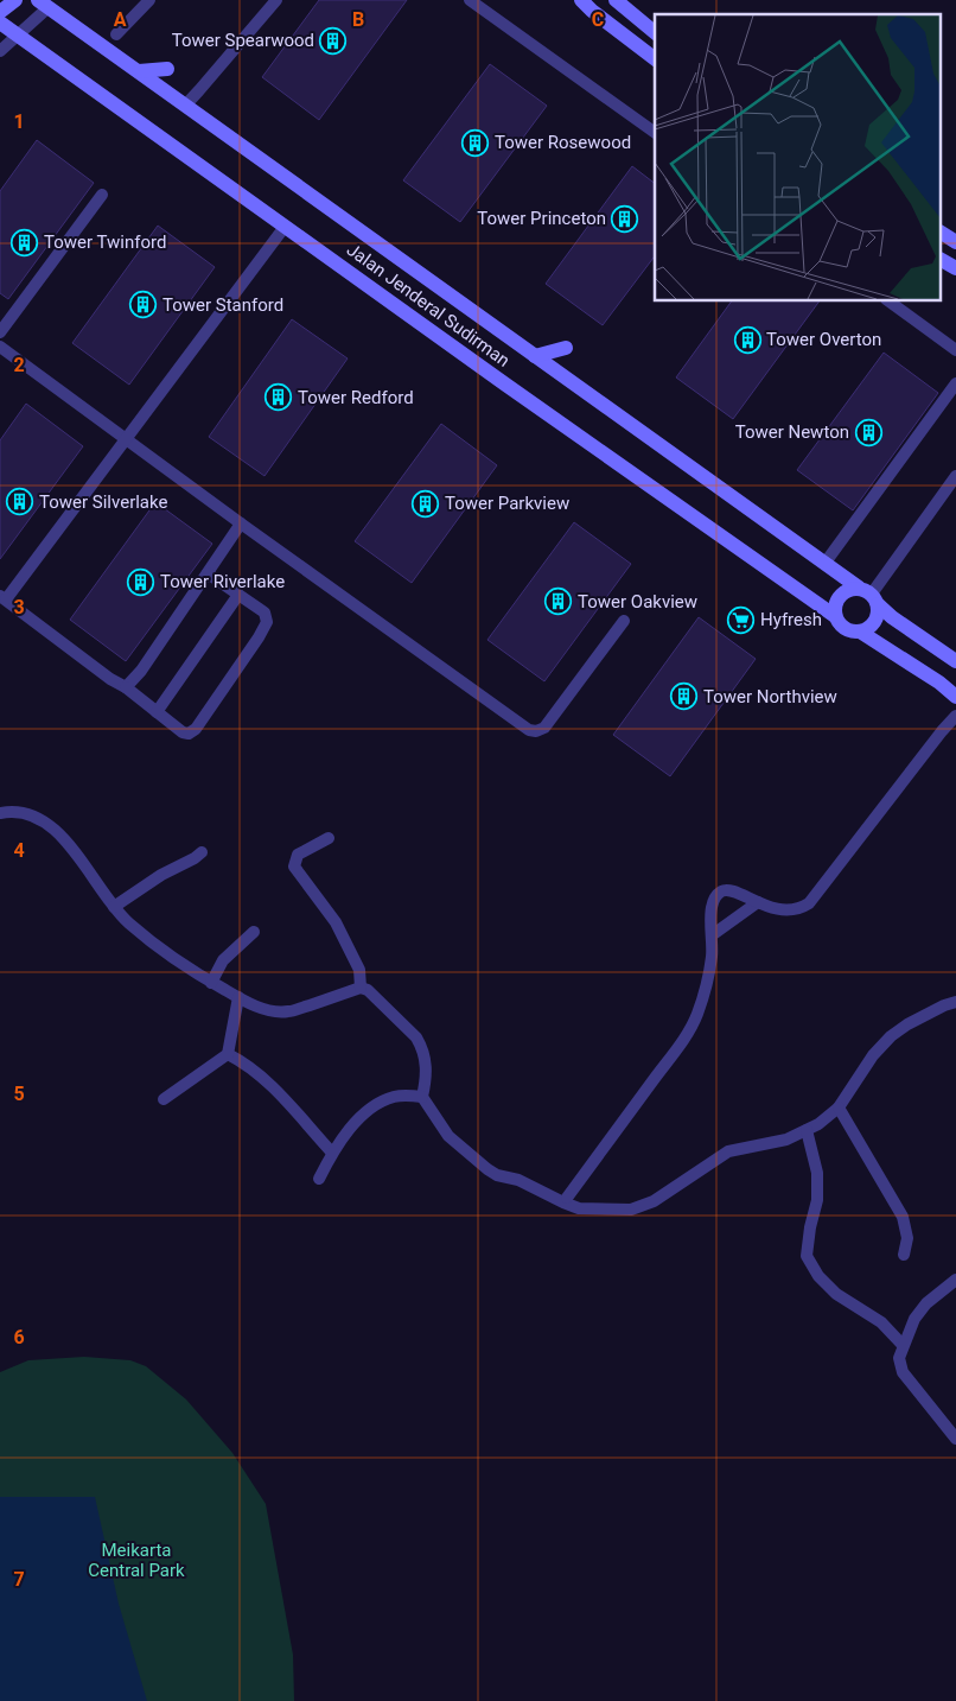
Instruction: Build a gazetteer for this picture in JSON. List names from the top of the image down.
{
  "streets": {
    "street": ["Jalan Jenderal Sudirman"]
  },
  "parks": ["Meikarta Central Park"],
  "places": {
    "building": [
      "Tower Spearwood",
      "Tower Rosewood",
      "Tower Princeton",
      "Tower Twinford",
      "Tower Stanford",
      "Tower Overton",
      "Tower Redford",
      "Tower Newton",
      "Tower Silverlake",
      "Tower Parkview",
      "Tower Riverlake",
      "Tower Oakview",
      "Tower Northview"
    ],
    "supermarket": ["Hyfresh"]
  },
  "grid": {
    "columns": ["A", "B", "C"],
    "rows": [
      "1",
      "2",
      "3",
      "4",
      "5",
      "6",
      "7"
    ]
  }
}
